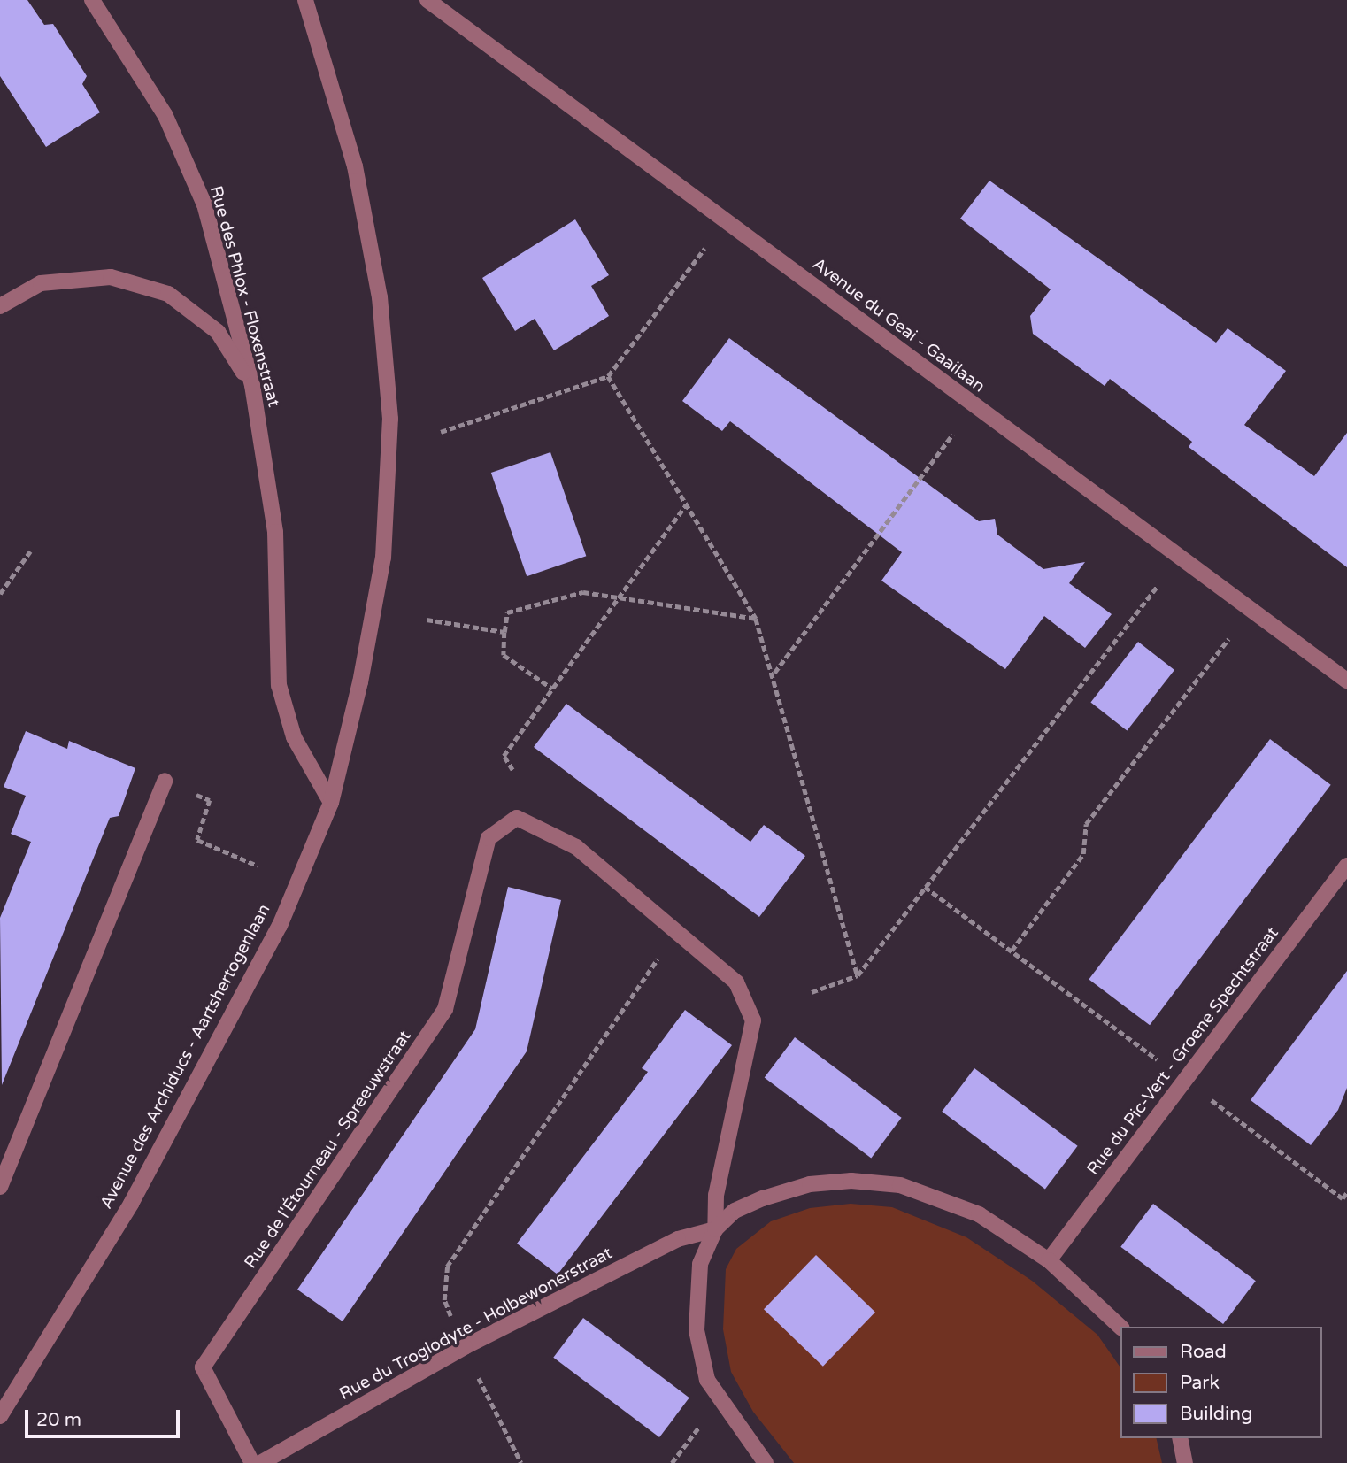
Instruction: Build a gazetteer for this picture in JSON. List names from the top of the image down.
{
  "streets": {
    "street": [
      "Rue des Phlox - Floxenstraat",
      "Avenue du Geai - Gaailaan",
      "Rue du Pic-Vert - Groene Spechtstraat",
      "Avenue des Archiducs - Aartshertogenlaan",
      "Rue de l'Étourneau - Spreeuwstraat",
      "Rue du Troglodyte - Holbewonerstraat"
    ]
  },
  "crossings": [
    ["Rue des Phlox - Floxenstraat", "Avenue des Archiducs - Aartshertogenlaan"]
  ],
  "legend": ["Road", "Park", "Building"],
  "scale_bar": "20 m"
}
